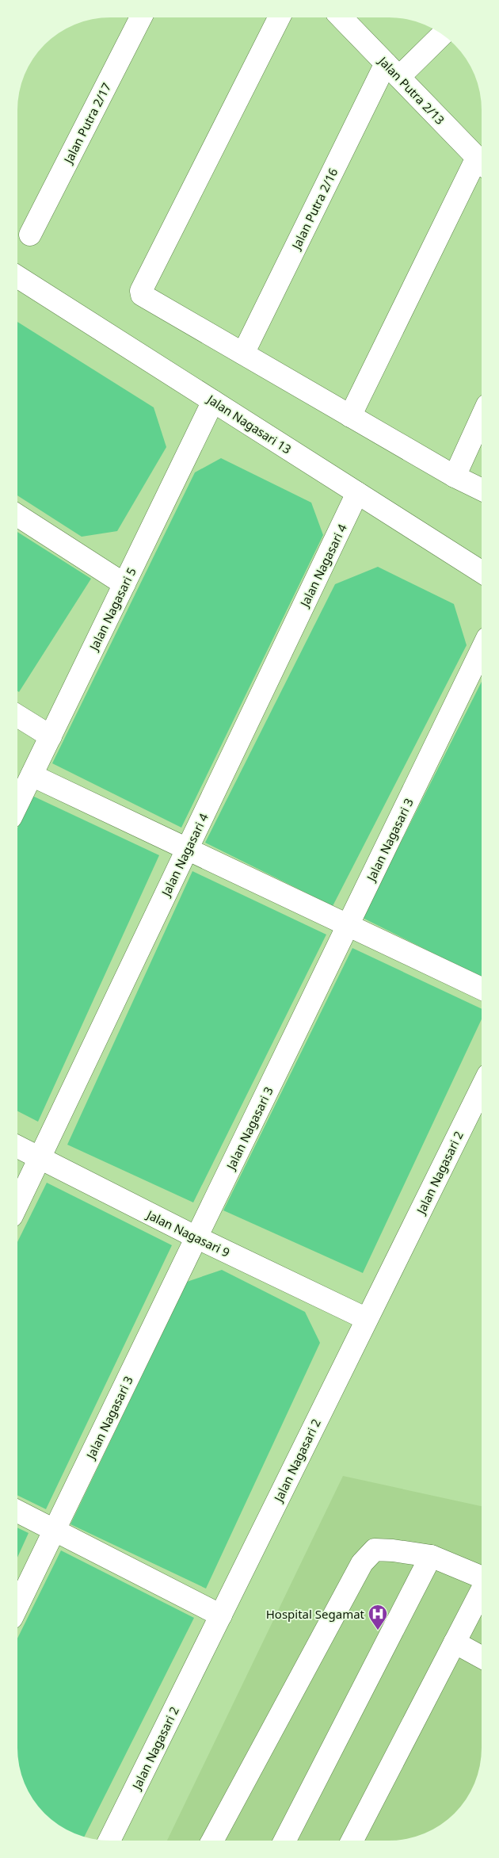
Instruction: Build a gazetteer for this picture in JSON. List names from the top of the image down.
{
  "streets": {
    "street": [
      "Jalan Putra 2/13",
      "Jalan Putra 2/17",
      "Jalan Putra 2/16",
      "Jalan Nagasari 13",
      "Jalan Nagasari 4",
      "Jalan Nagasari 5",
      "Jalan Nagasari 3",
      "Jalan Nagasari 2",
      "Jalan Nagasari 9"
    ]
  },
  "crossings": [
    ["Jalan Putra 2/13", "Jalan Putra 2/16"],
    ["Jalan Nagasari 13", "Jalan Nagasari 4"],
    ["Jalan Nagasari 13", "Jalan Nagasari 5"],
    ["Jalan Nagasari 4", "Jalan Nagasari 9"],
    ["Jalan Nagasari 3", "Jalan Nagasari 9"],
    ["Jalan Nagasari 2", "Jalan Nagasari 9"]
  ],
  "places": {
    "hospital": ["Hospital Segamat"]
  }
}
